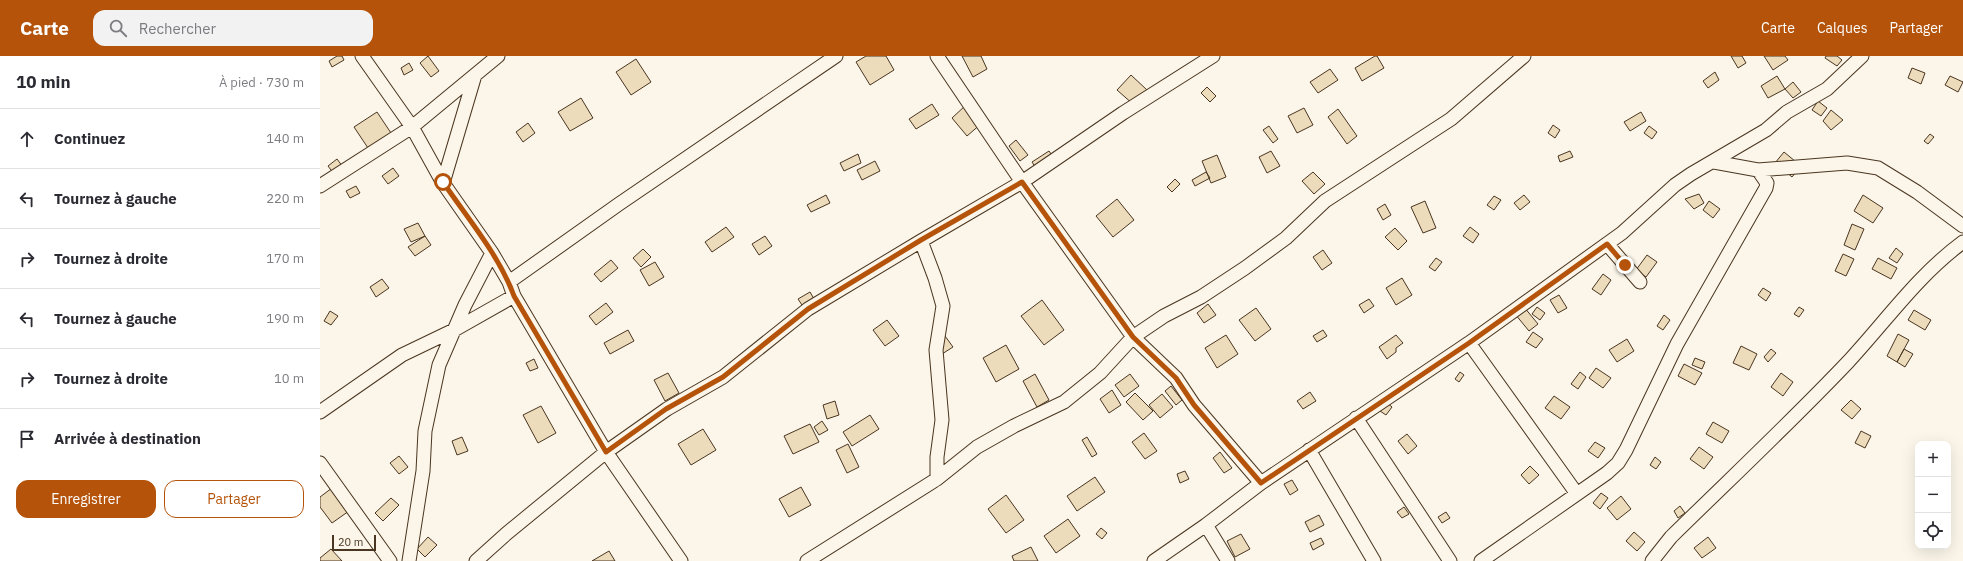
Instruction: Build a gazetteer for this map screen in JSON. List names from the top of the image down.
{
  "scale_bar": "20 m",
  "page": {
    "header": "Carte",
    "search": "Rechercher",
    "nav": ["Carte", "Calques", "Partager"],
    "heading": ["10 min", "À pied · 730 m"],
    "list": [
      ["Continuez", "140 m"],
      ["Tournez à gauche", "220 m"],
      ["Tournez à droite", "170 m"],
      ["Tournez à gauche", "190 m"],
      ["Tournez à droite", "10 m"],
      "Arrivée à destination"
    ],
    "map_buttons": ["+", "−"],
    "buttons": ["Enregistrer", "Partager"],
    "scale": "20 m"
  }
}
